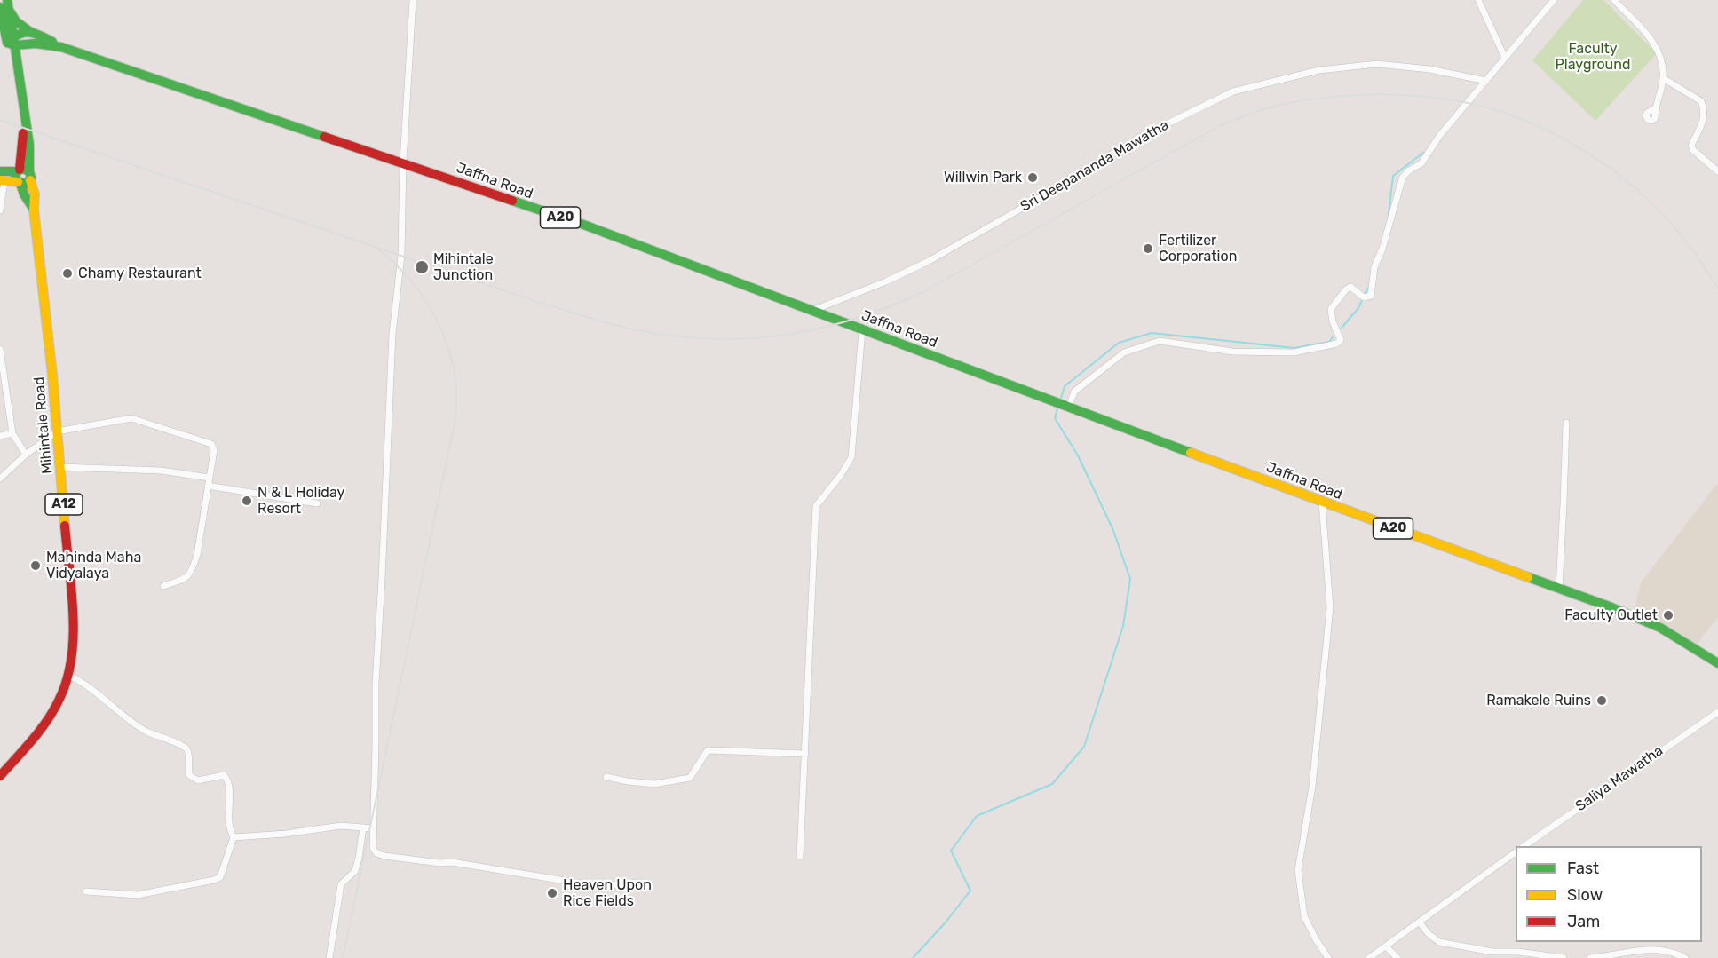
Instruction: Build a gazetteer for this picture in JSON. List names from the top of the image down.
{
  "streets": {
    "main road": [
      "Jaffna Road",
      "A20",
      "Mihintale Road",
      "A12"
    ],
    "street": ["Sri Deepananda Mawatha", "Saliya Mawatha"]
  },
  "crossings": [
    ["Sri Deepananda Mawatha", "Jaffna Road"],
    ["Jaffna Road", "Mihintale Road"]
  ],
  "parks": ["Faculty Playground"],
  "places": [
    "Willwin Park",
    "Fertilizer Corporation",
    "Mihintale Junction",
    "Chamy Restaurant",
    "N & L Holiday Resort",
    "Mahinda Maha Vidyalaya",
    "Faculty Outlet",
    "Ramakele Ruins",
    "Heaven Upon Rice Fields"
  ],
  "legend": ["Fast", "Slow", "Jam"]
}
